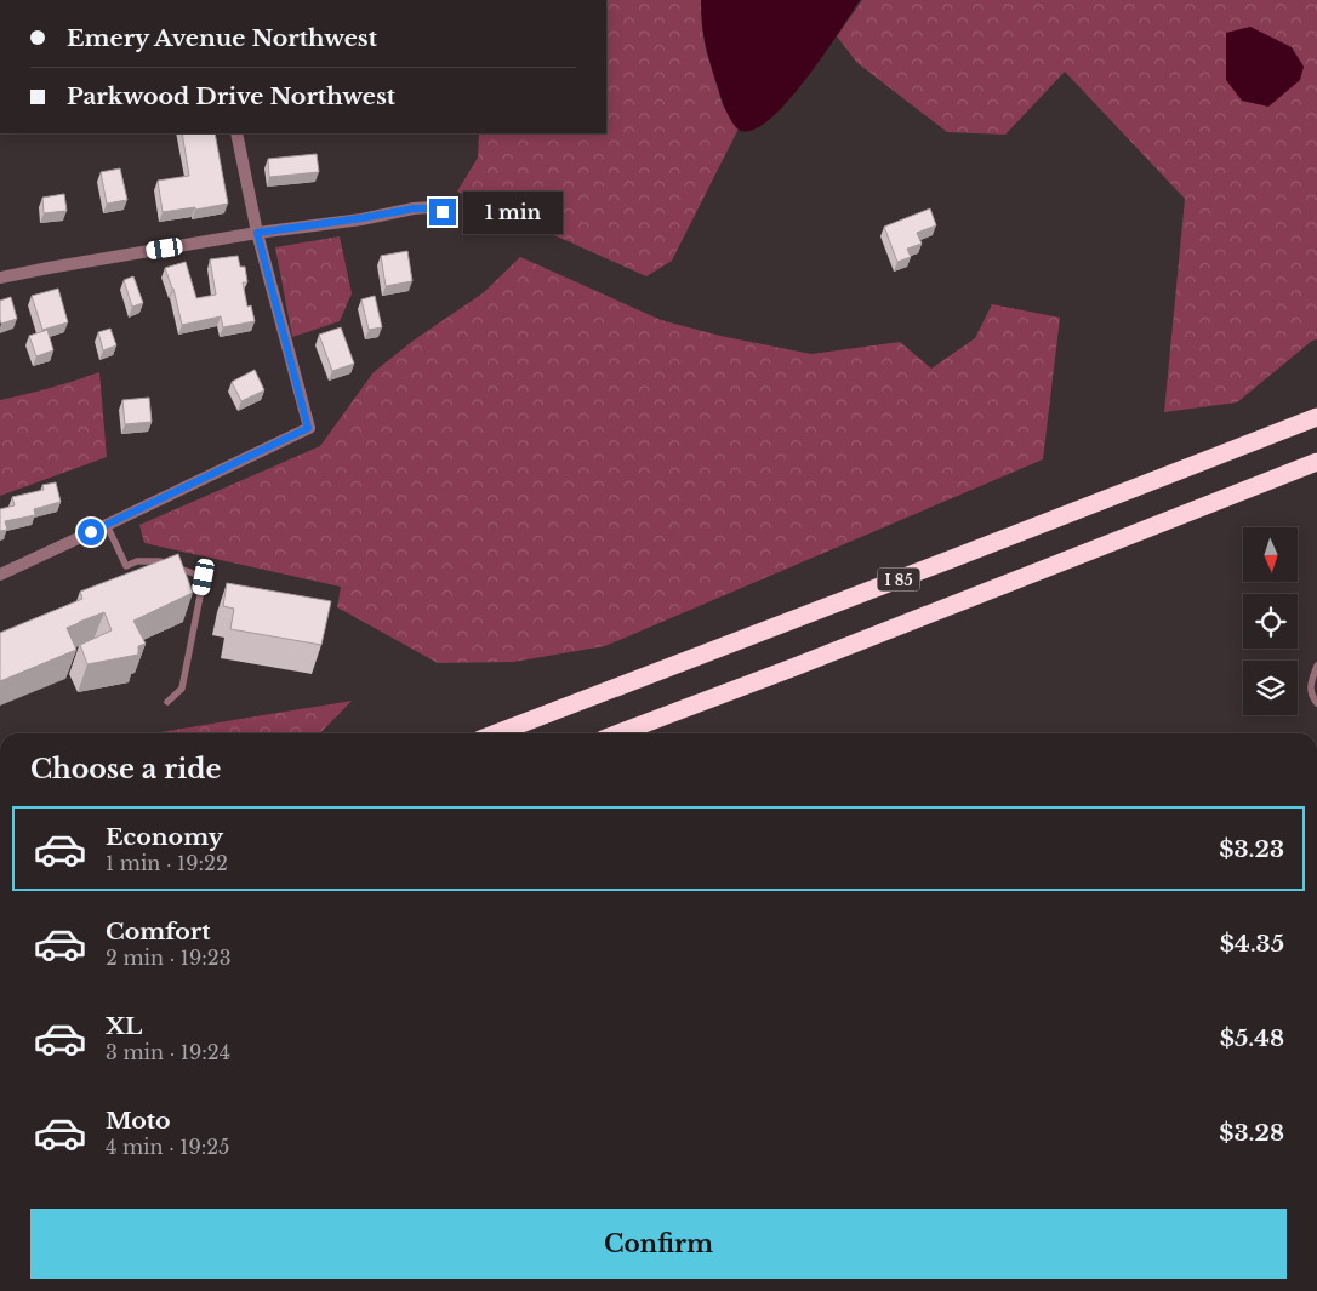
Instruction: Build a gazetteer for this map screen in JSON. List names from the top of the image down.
{
  "streets": {
    "highway": ["I 85"]
  },
  "north": "bottom",
  "page": {
    "banner": ["Emery Avenue Northwest", "Parkwood Drive Northwest"],
    "bubble": "1 min",
    "heading": "Choose a ride",
    "list": [
      {
        "name": "Economy",
        "note": "1 min · 19:22",
        "value": "$3.23"
      },
      {
        "name": "Comfort",
        "note": "2 min · 19:23",
        "value": "$4.35"
      },
      {
        "name": "XL",
        "note": "3 min · 19:24",
        "value": "$5.48"
      },
      {
        "name": "Moto",
        "note": "4 min · 19:25",
        "value": "$3.28"
      }
    ],
    "buttons": "Confirm"
  }
}
